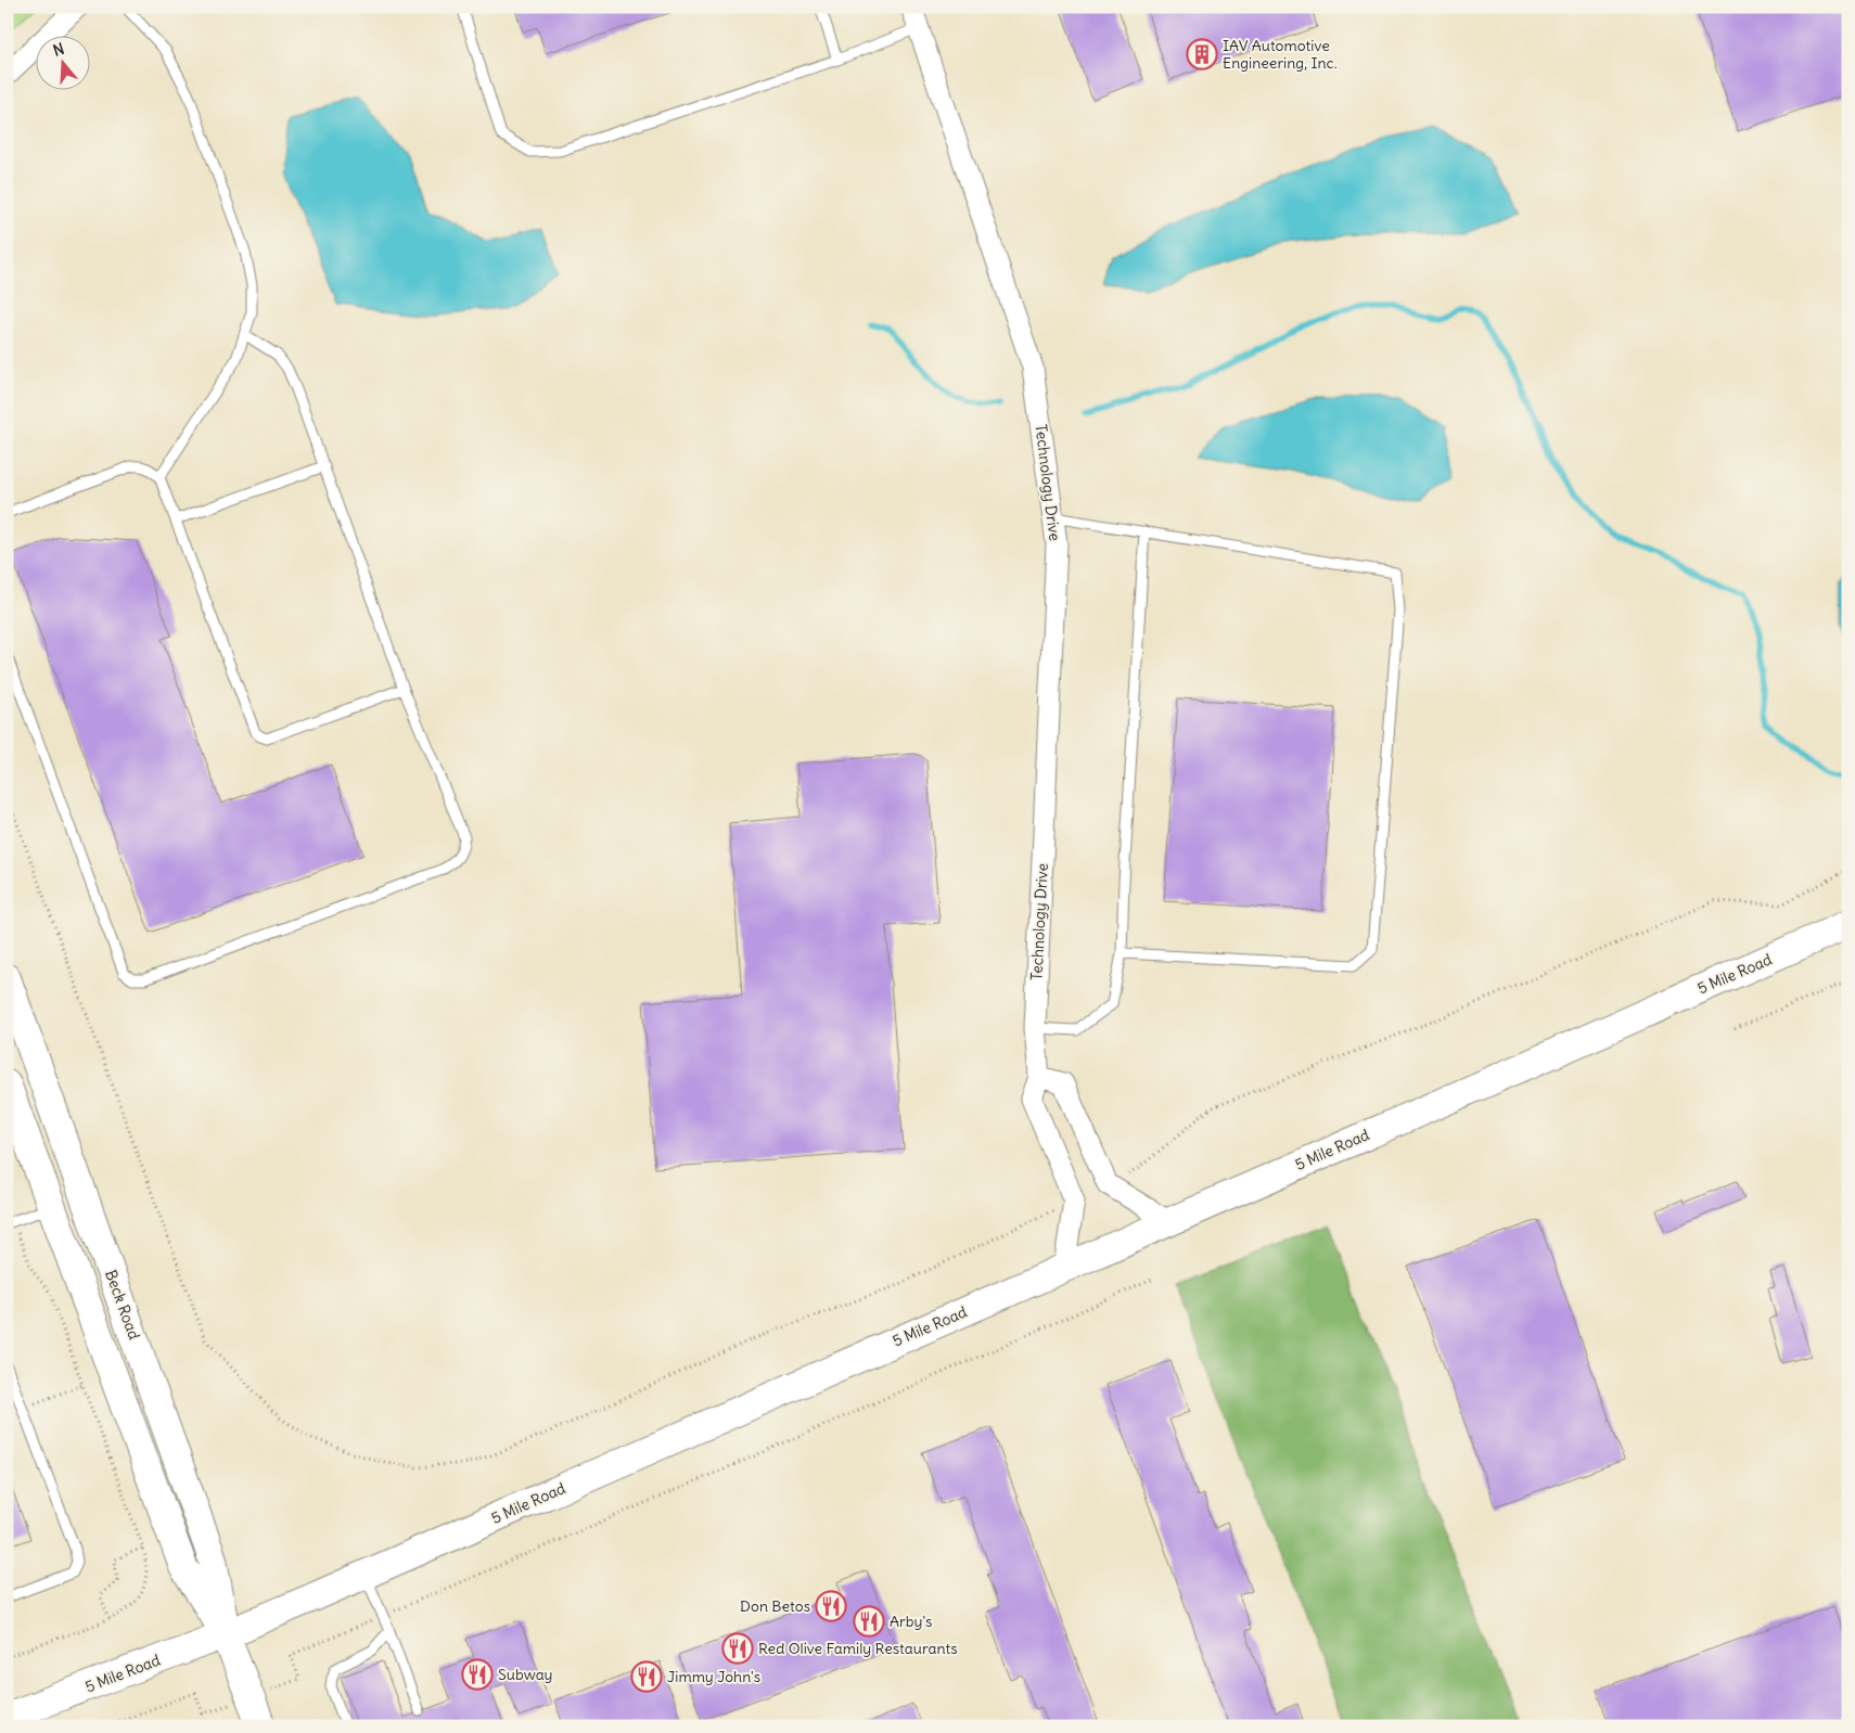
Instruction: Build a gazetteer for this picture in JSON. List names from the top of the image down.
{
  "streets": {
    "street": ["Technology Drive", "5 Mile Road", "Beck Road"]
  },
  "crossings": [
    ["5 Mile Road", "Beck Road"]
  ],
  "places": {
    "building": ["IAV Automotive Engineering, Inc."],
    "restaurant": [
      "Don Betos",
      "Arby's",
      "Red Olive Family Restaurants",
      "Subway",
      "Jimmy John's"
    ]
  },
  "north": "top"
}
